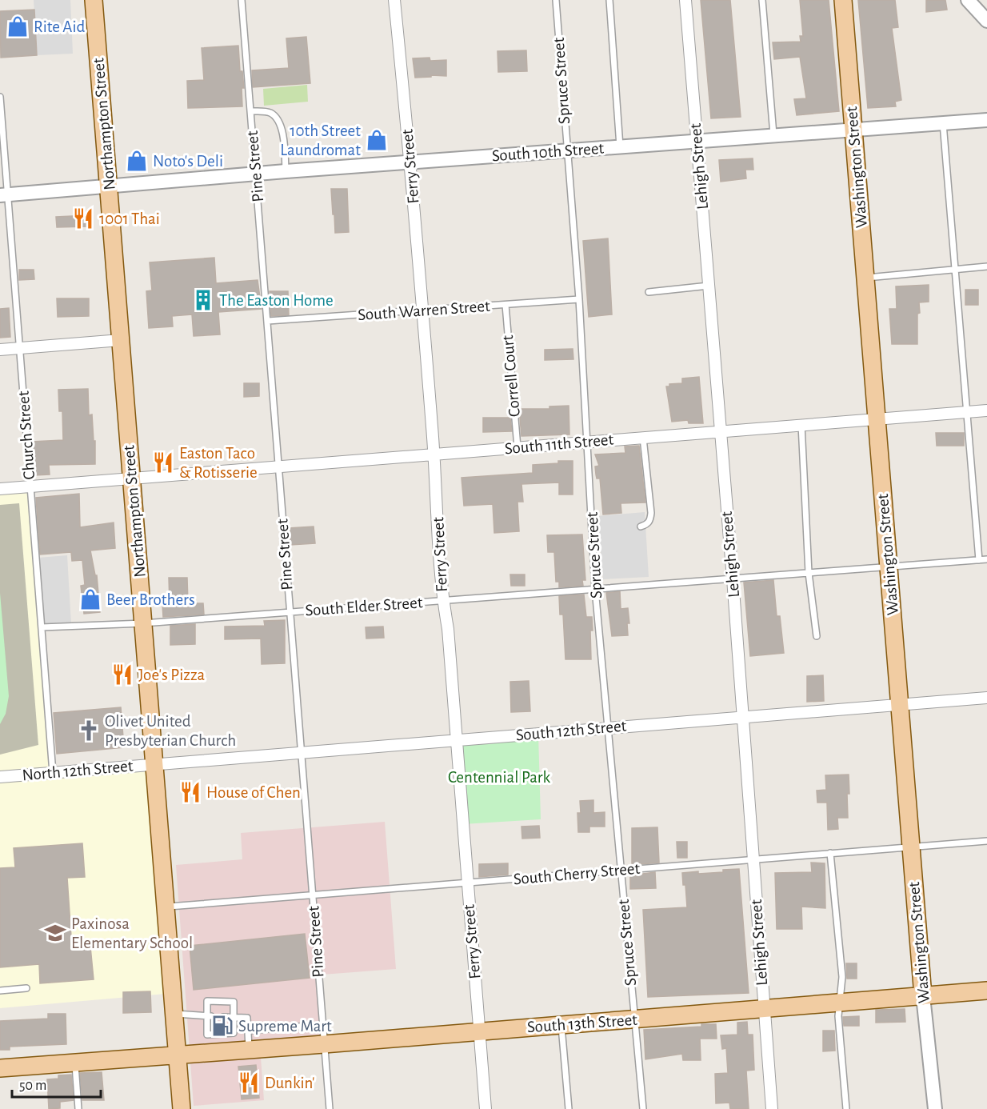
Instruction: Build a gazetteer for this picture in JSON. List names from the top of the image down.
{
  "streets": {
    "main road": ["Northampton Street", "Washington Street", "South 13th Street"],
    "street": [
      "South 10th Street",
      "Ferry Street",
      "Lehigh Street",
      "South 11th Street",
      "South 12th Street",
      "North 12th Street"
    ],
    "lane": [
      "Spruce Street",
      "Pine Street",
      "South Warren Street",
      "Correll Court",
      "Church Street",
      "South Elder Street",
      "South Cherry Street"
    ]
  },
  "crossings": [
    ["Spruce Street", "South 10th Street"],
    ["Spruce Street", "South Warren Street"],
    ["Spruce Street", "South 11th Street"],
    ["Spruce Street", "South Elder Street"],
    ["Spruce Street", "South 12th Street"],
    ["Spruce Street", "South Cherry Street"],
    ["Spruce Street", "South 13th Street"],
    ["Northampton Street", "South 10th Street"],
    ["Northampton Street", "South 11th Street"],
    ["Northampton Street", "South Elder Street"],
    ["Northampton Street", "South 12th Street"],
    ["Northampton Street", "North 12th Street"],
    ["Northampton Street", "South Cherry Street"],
    ["Northampton Street", "South 13th Street"],
    ["South 10th Street", "Pine Street"],
    ["South 10th Street", "Ferry Street"],
    ["South 10th Street", "Lehigh Street"],
    ["South 10th Street", "Washington Street"],
    ["South 10th Street", "Church Street"],
    ["Pine Street", "South Warren Street"],
    ["Pine Street", "South 11th Street"],
    ["Pine Street", "South Elder Street"],
    ["Pine Street", "South 12th Street"],
    ["Pine Street", "South Cherry Street"],
    ["Pine Street", "South 13th Street"],
    ["Ferry Street", "South Warren Street"],
    ["Ferry Street", "South 11th Street"],
    ["Ferry Street", "South Elder Street"],
    ["Ferry Street", "South 12th Street"],
    ["Ferry Street", "South Cherry Street"],
    ["Ferry Street", "South 13th Street"],
    ["Lehigh Street", "South 11th Street"],
    ["Lehigh Street", "South Elder Street"],
    ["Lehigh Street", "South 12th Street"],
    ["Lehigh Street", "South Cherry Street"],
    ["Lehigh Street", "South 13th Street"],
    ["Washington Street", "South 11th Street"],
    ["Washington Street", "South Elder Street"],
    ["Washington Street", "South 12th Street"],
    ["Washington Street", "South Cherry Street"],
    ["Washington Street", "South 13th Street"],
    ["South Warren Street", "Correll Court"],
    ["Correll Court", "South 11th Street"],
    ["Church Street", "South 11th Street"],
    ["Church Street", "South Elder Street"],
    ["Church Street", "North 12th Street"],
    ["South 12th Street", "North 12th Street"]
  ],
  "parks": ["Centennial Park"],
  "places": {
    "shop": [
      "Rite Aid",
      "10th Street Laundromat",
      "Noto's Deli",
      "Beer Brothers"
    ],
    "restaurant": [
      "1001 Thai",
      "Easton Taco & Rotisserie",
      "Joe's Pizza",
      "House of Chen",
      "Dunkin'"
    ],
    "building": ["The Easton Home"],
    "church": ["Olivet United Presbyterian Church"],
    "school or university": ["Paxinosa Elementary School"],
    "fuel station": ["Supreme Mart"]
  },
  "scale_bar": "50 m"
}
